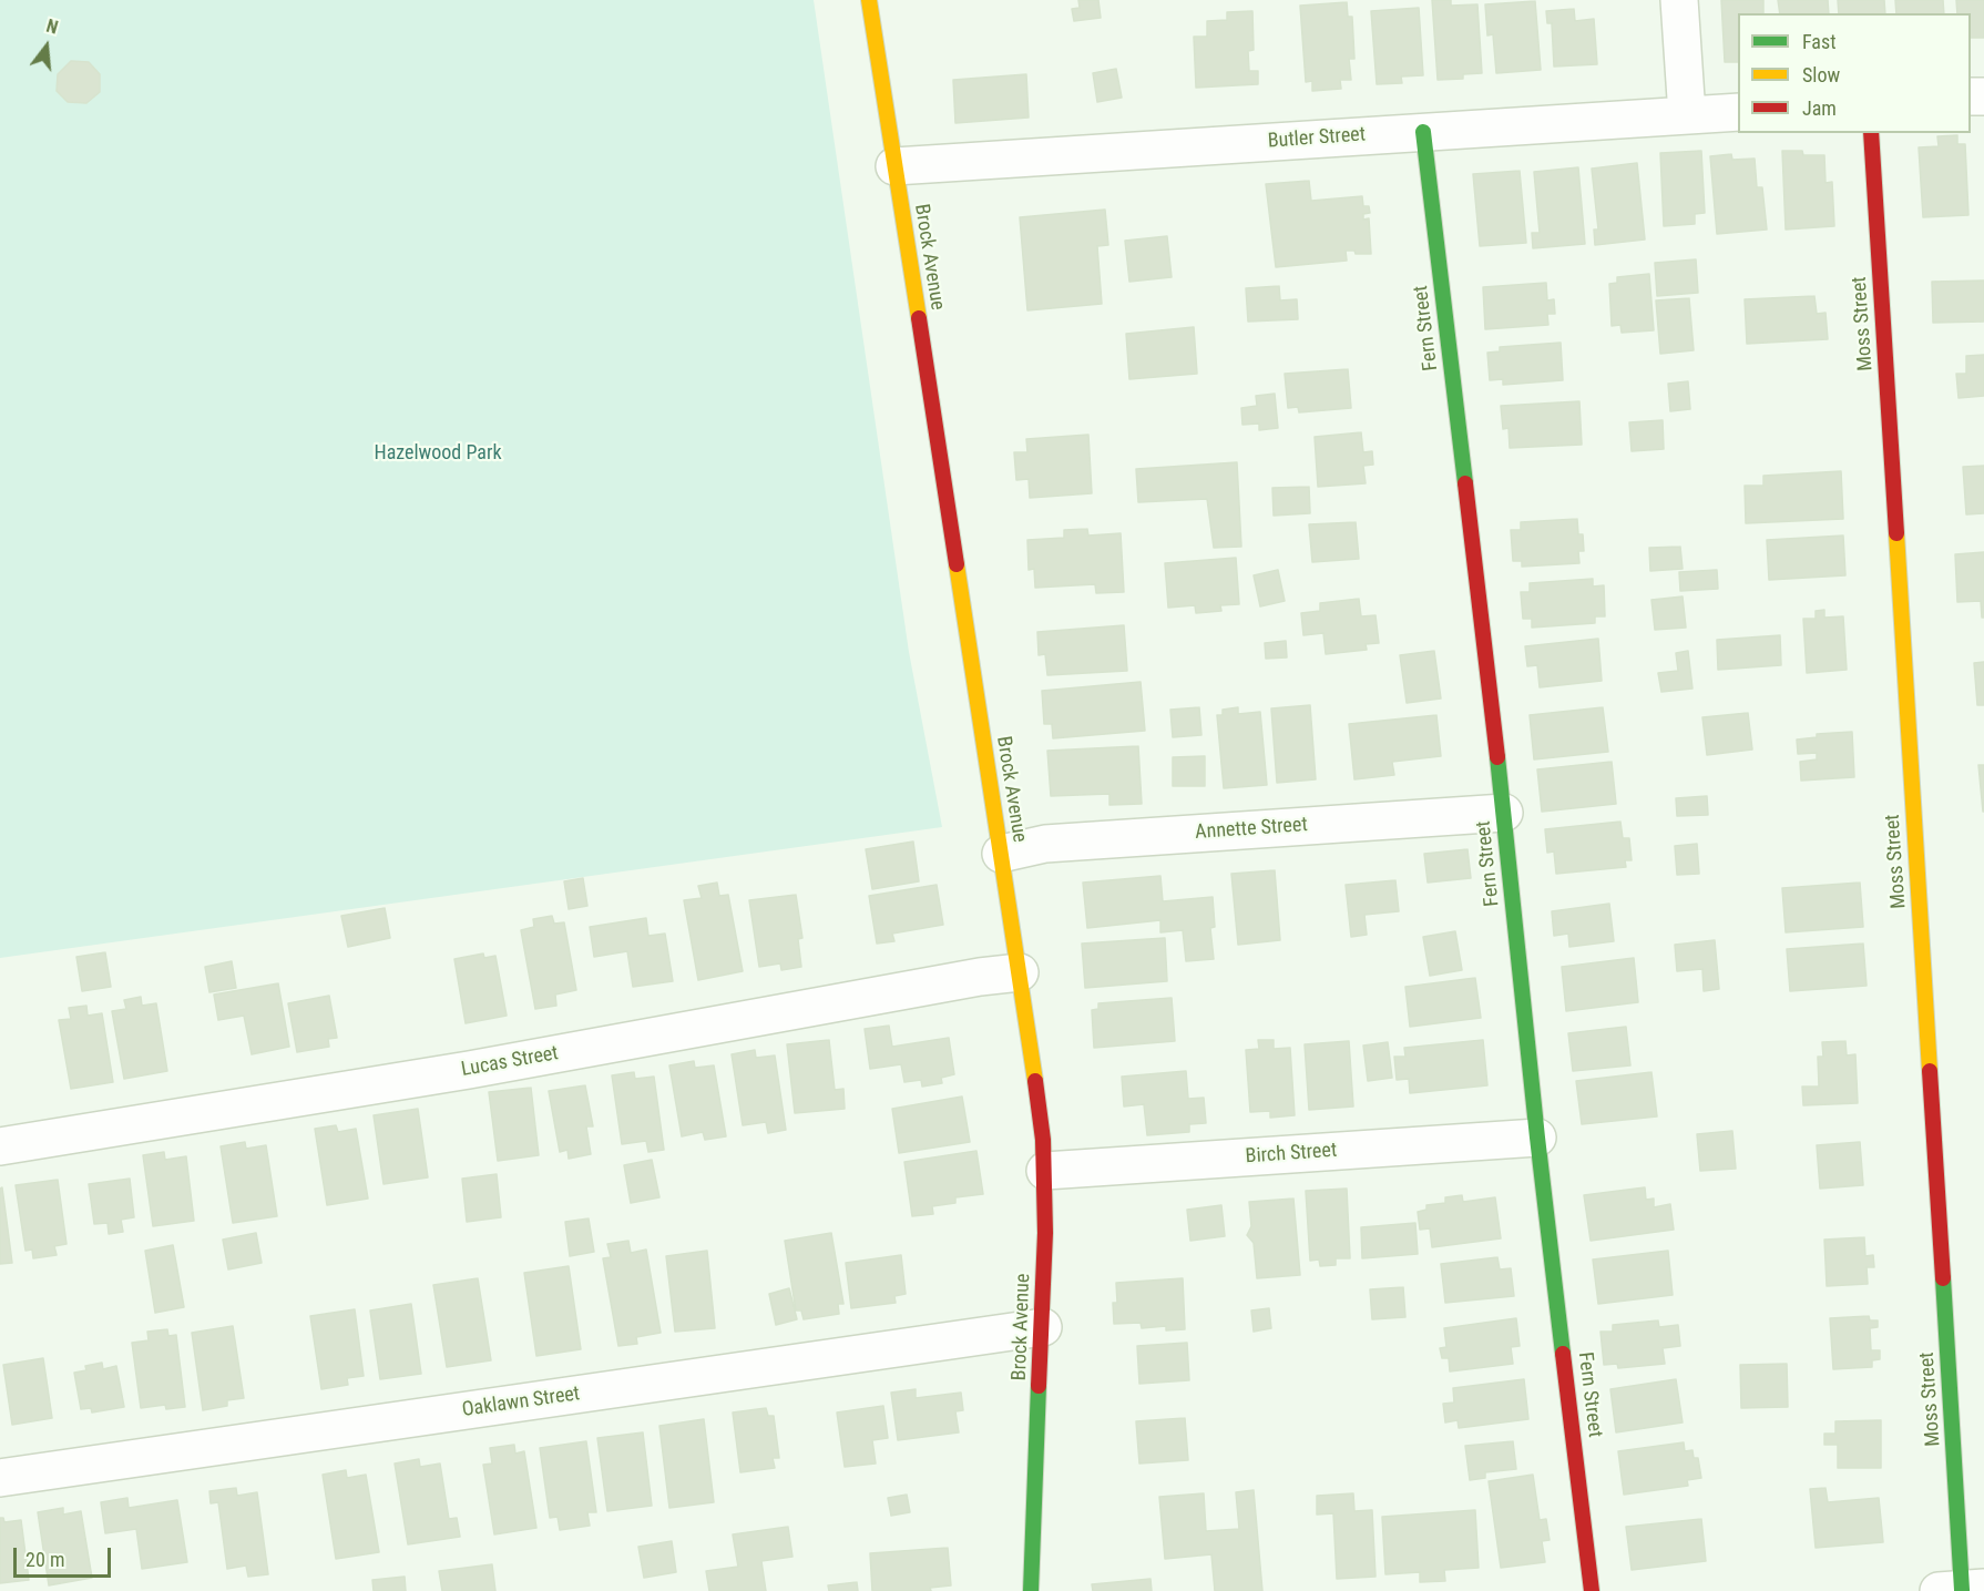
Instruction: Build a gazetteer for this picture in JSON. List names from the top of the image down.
{
  "streets": {
    "street": [
      "Butler Street",
      "Brock Avenue",
      "Moss Street",
      "Fern Street",
      "Annette Street",
      "Lucas Street",
      "Birch Street",
      "Oaklawn Street"
    ]
  },
  "crossings": [
    ["Butler Street", "Brock Avenue"],
    ["Butler Street", "Fern Street"],
    ["Brock Avenue", "Annette Street"],
    ["Brock Avenue", "Lucas Street"],
    ["Brock Avenue", "Birch Street"],
    ["Brock Avenue", "Oaklawn Street"],
    ["Fern Street", "Annette Street"],
    ["Fern Street", "Birch Street"]
  ],
  "parks": ["Hazelwood Park"],
  "legend": ["Fast", "Slow", "Jam"],
  "scale_bar": "20 m",
  "north": "top"
}
